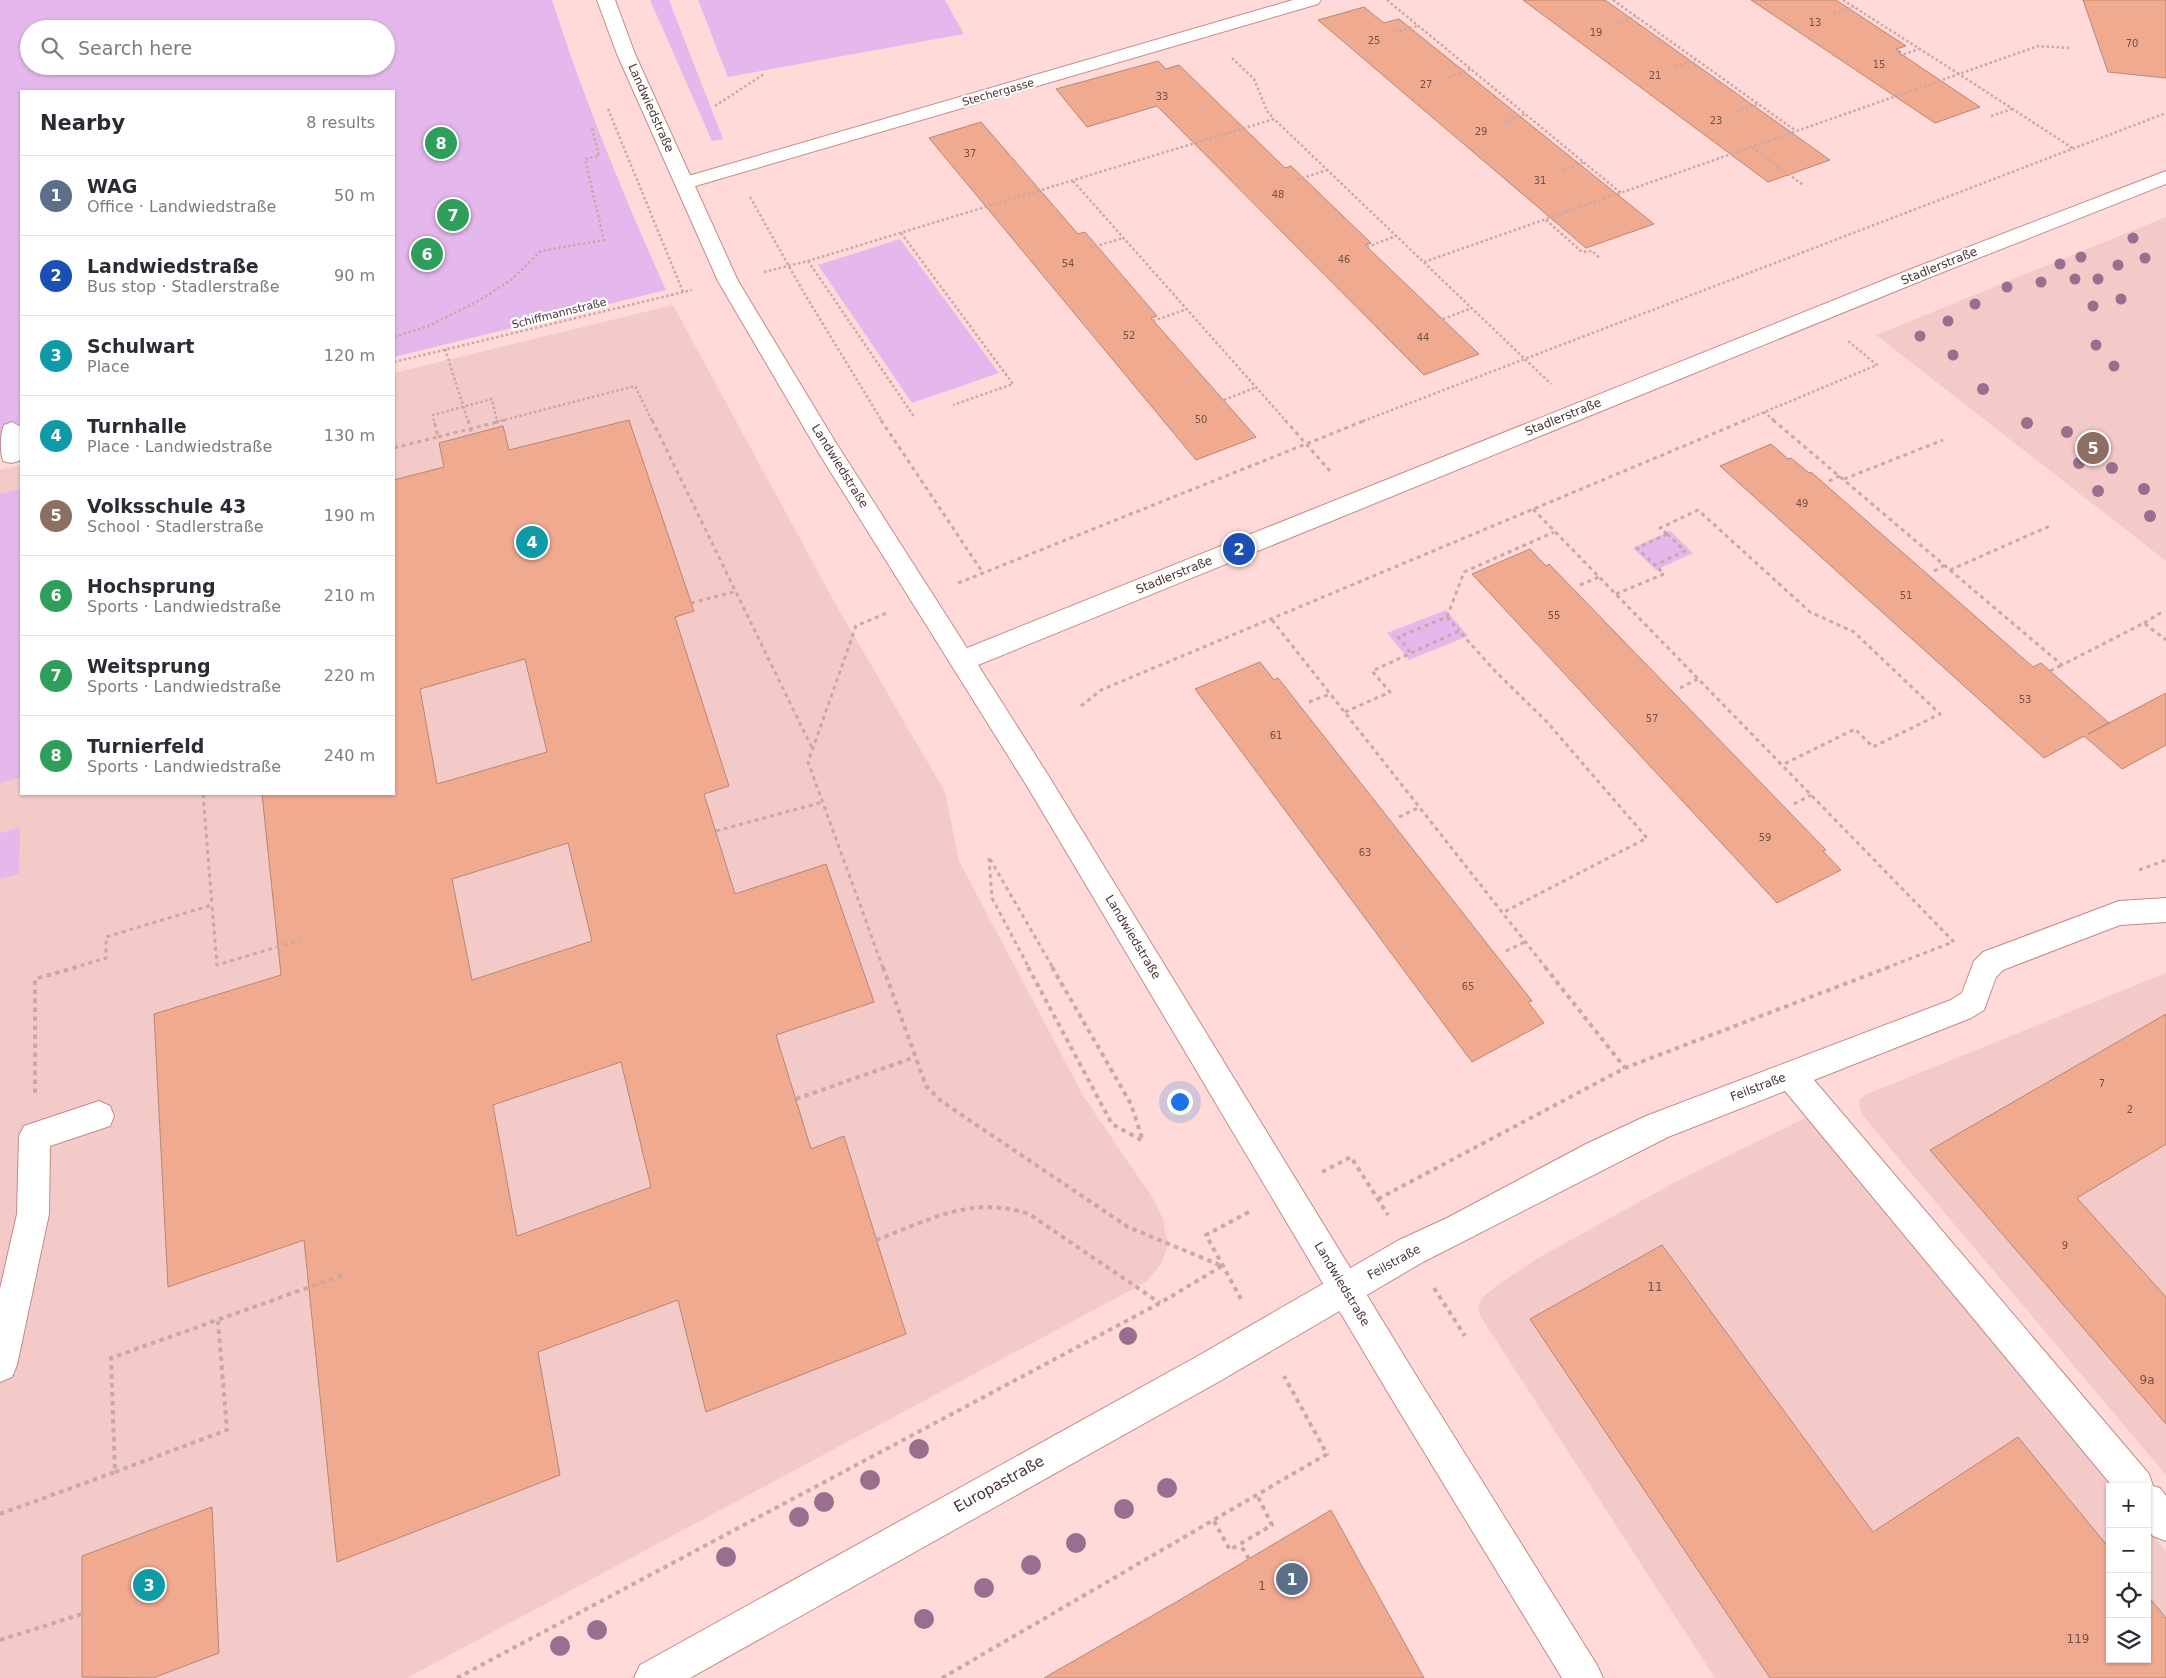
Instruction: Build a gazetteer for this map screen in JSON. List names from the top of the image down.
{
  "streets": {
    "main road": [
      "Stechergasse",
      "Landwiedstraße",
      "Stadlerstraße",
      "Feilstraße",
      "Europastraße"
    ],
    "path": ["Schiffmannstraße"]
  },
  "crossings": [
    ["Stechergasse", "Landwiedstraße"],
    ["Landwiedstraße", "Stadlerstraße"],
    ["Landwiedstraße", "Schiffmannstraße"],
    ["Landwiedstraße", "Feilstraße"],
    ["Landwiedstraße", "Europastraße"],
    ["Feilstraße", "Europastraße"]
  ],
  "house_numbers": [
    "13",
    "19",
    "25",
    "70",
    "15",
    "21",
    "27",
    "33",
    "23",
    "29",
    "37",
    "31",
    "48",
    "46",
    "54",
    "52",
    "44",
    "50",
    "49",
    "51",
    "55",
    "53",
    "57",
    "61",
    "59",
    "63",
    "65",
    "7",
    "2",
    "9",
    "11",
    "9a",
    "1",
    "119"
  ],
  "page": {
    "search": "Search here",
    "heading": ["Nearby", "8 results"],
    "pins": [
      "8",
      "7",
      "6",
      "5",
      "4",
      "2",
      "1",
      "3"
    ],
    "list": [
      {
        "mark": "1",
        "name": "WAG",
        "note": "Office · Landwiedstraße",
        "value": "50 m"
      },
      {
        "mark": "2",
        "name": "Landwiedstraße",
        "note": "Bus stop · Stadlerstraße",
        "value": "90 m"
      },
      {
        "mark": "3",
        "name": "Schulwart",
        "note": "Place",
        "value": "120 m"
      },
      {
        "mark": "4",
        "name": "Turnhalle",
        "note": "Place · Landwiedstraße",
        "value": "130 m"
      },
      {
        "mark": "5",
        "name": "Volksschule 43",
        "note": "School · Stadlerstraße",
        "value": "190 m"
      },
      {
        "mark": "6",
        "name": "Hochsprung",
        "note": "Sports · Landwiedstraße",
        "value": "210 m"
      },
      {
        "mark": "7",
        "name": "Weitsprung",
        "note": "Sports · Landwiedstraße",
        "value": "220 m"
      },
      {
        "mark": "8",
        "name": "Turnierfeld",
        "note": "Sports · Landwiedstraße",
        "value": "240 m"
      }
    ],
    "map_buttons": ["+", "−"]
  }
}
